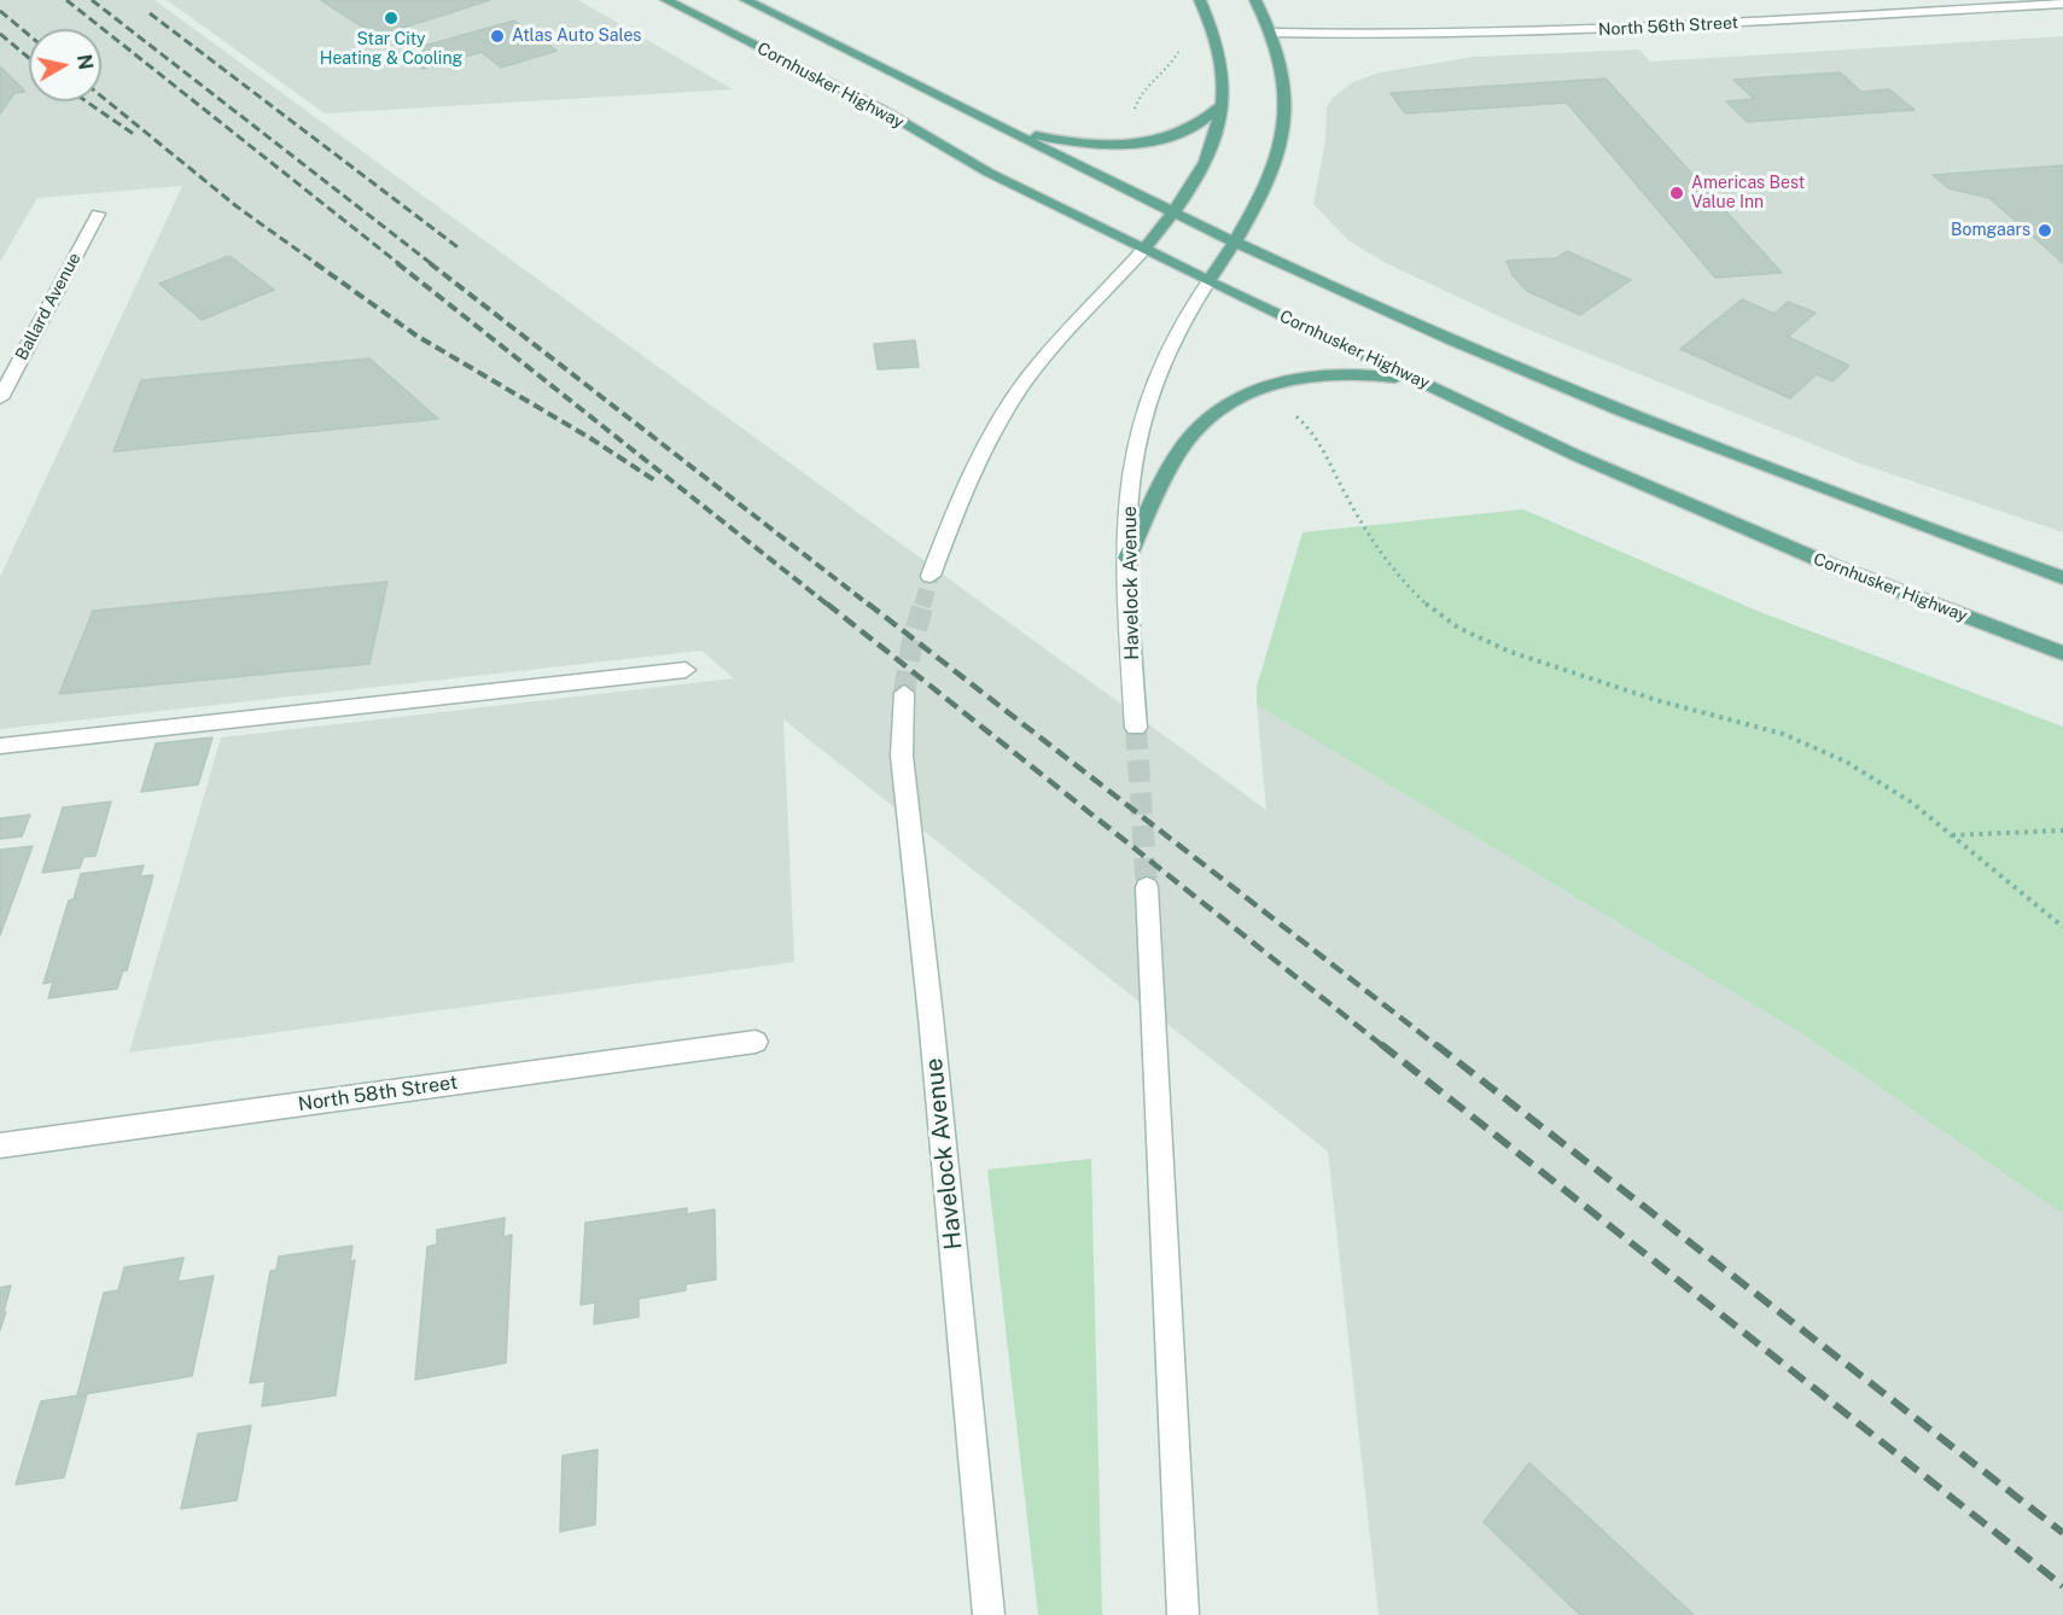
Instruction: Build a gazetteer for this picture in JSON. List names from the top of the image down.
{
  "streets": {
    "main road": [
      "North 56th Street",
      "Cornhusker Highway",
      "Ballard Avenue",
      "Havelock Avenue",
      "North 58th Street"
    ]
  },
  "crossings": [
    ["Cornhusker Highway", "Havelock Avenue"]
  ],
  "places": [
    "Star City Heating & Cooling",
    "Atlas Auto Sales",
    "Americas Best Value Inn",
    "Bomgaars"
  ],
  "north": "right"
}
